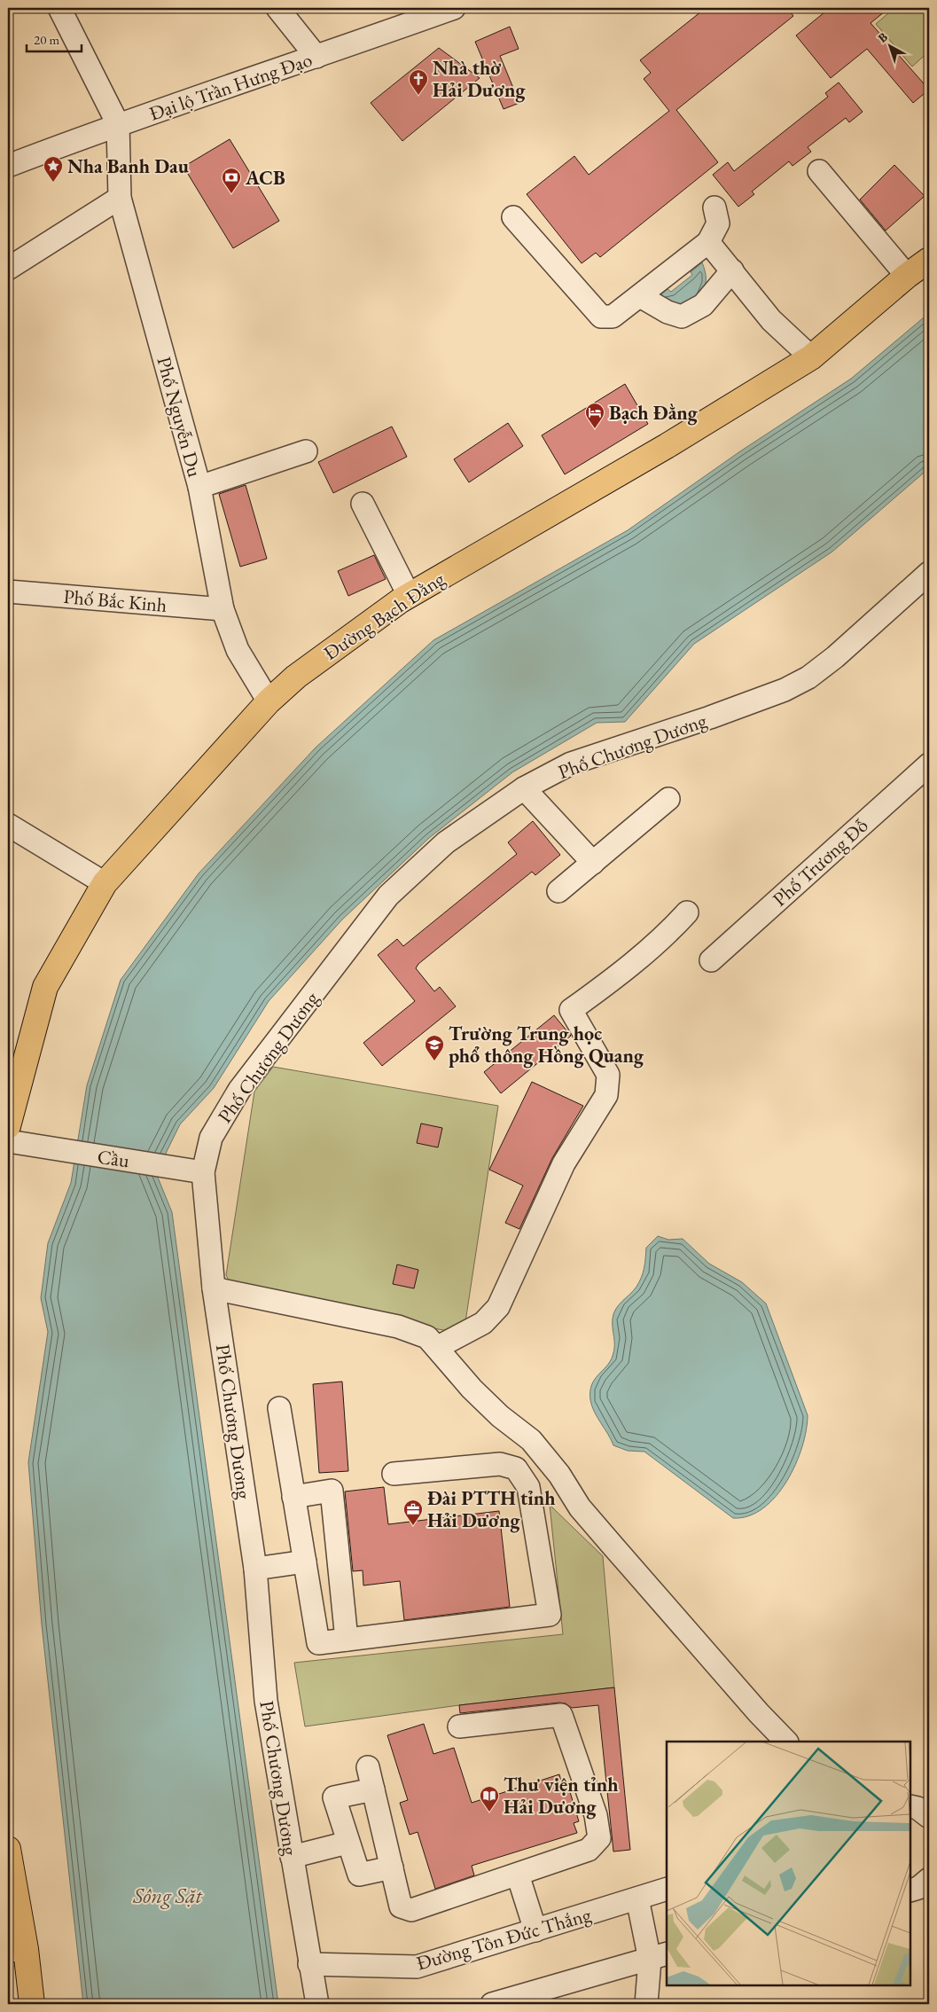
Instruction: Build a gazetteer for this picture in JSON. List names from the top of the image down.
{
  "streets": {
    "main road": ["Đường Bạch Đằng"],
    "street": [
      "Đại lộ Trần Hưng Đạo",
      "Phố Nguyễn Du",
      "Phố Bắc Kinh",
      "Phố Chương Dương",
      "Phố Trương Đỗ",
      "Cầu",
      "Đường Tôn Đức Thắng"
    ]
  },
  "crossings": [
    ["Đại lộ Trần Hưng Đạo", "Phố Nguyễn Du"],
    ["Phố Nguyễn Du", "Phố Bắc Kinh"],
    ["Phố Nguyễn Du", "Đường Bạch Đằng"],
    ["Phố Chương Dương", "Cầu"],
    ["Phố Chương Dương", "Đường Tôn Đức Thắng"]
  ],
  "water": ["Sông Sặt"],
  "places": {
    "church": ["Nhà thờ Hải Dương"],
    "place": ["Nha Banh Dau"],
    "bank": ["ACB"],
    "hotel": ["Bạch Đằng"],
    "school or university": ["Trường Trung học phổ thông Hồng Quang"],
    "office": ["Đài PTTH tỉnh Hải Dương"],
    "library": ["Thư viện tỉnh Hải Dương"]
  },
  "scale_bar": "20 m",
  "north": "top left"
}
